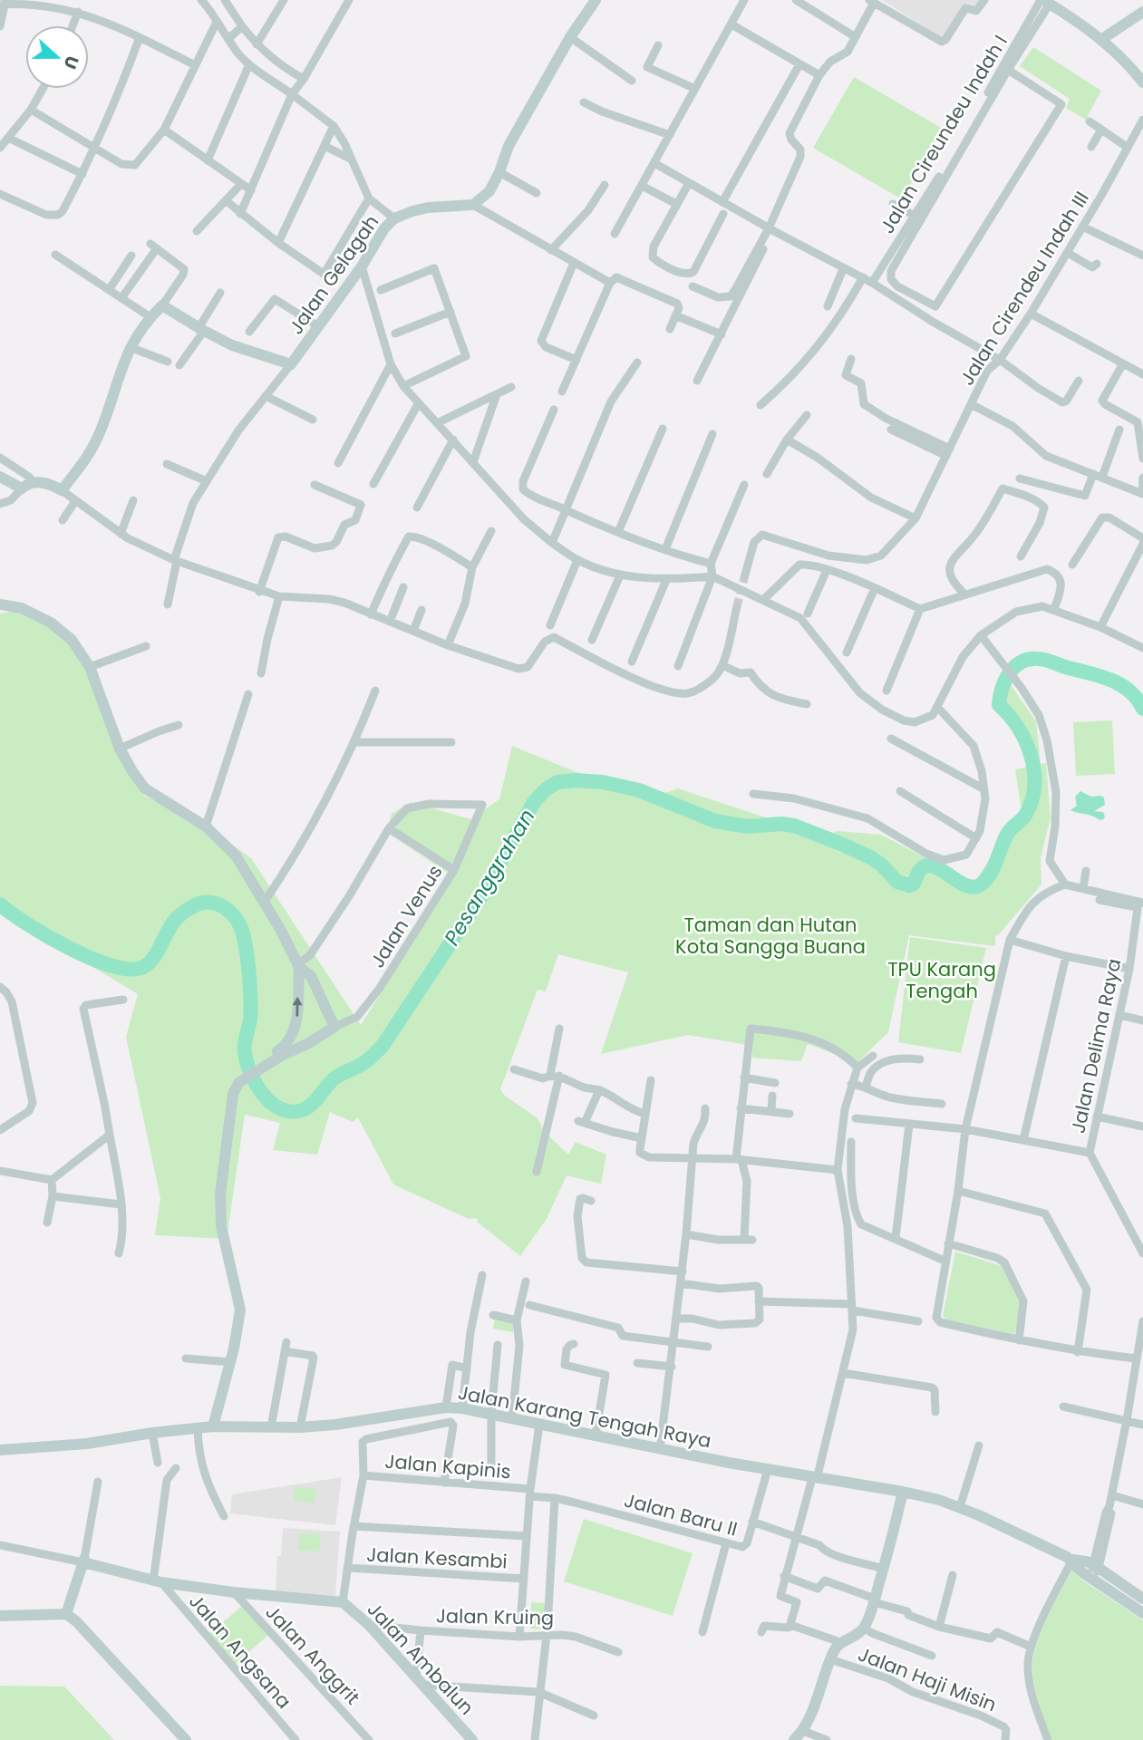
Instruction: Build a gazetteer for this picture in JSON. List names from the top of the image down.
{
  "streets": {
    "street": [
      "Jalan Cireundeu Indah I",
      "Jalan Gelagah",
      "Jalan Cirendeu Indah III",
      "Jalan Venus",
      "Jalan Delima Raya",
      "Jalan Karang Tengah Raya",
      "Jalan Kapinis",
      "Jalan Baru II",
      "Jalan Kesambi",
      "Jalan Kruing",
      "Jalan Angsana",
      "Jalan Anggrit",
      "Jalan Ambalun",
      "Jalan Haji Misin"
    ]
  },
  "crossings": [
    ["Jalan Karang Tengah Raya", "Jalan Baru II"],
    ["Jalan Kapinis", "Jalan Baru II"],
    ["Jalan Kruing", "Jalan Ambalun"]
  ],
  "water": ["Pesanggrahan"],
  "parks": ["Taman dan Hutan Kota Sangga Buana", "TPU Karang Tengah"],
  "north": "right"
}
